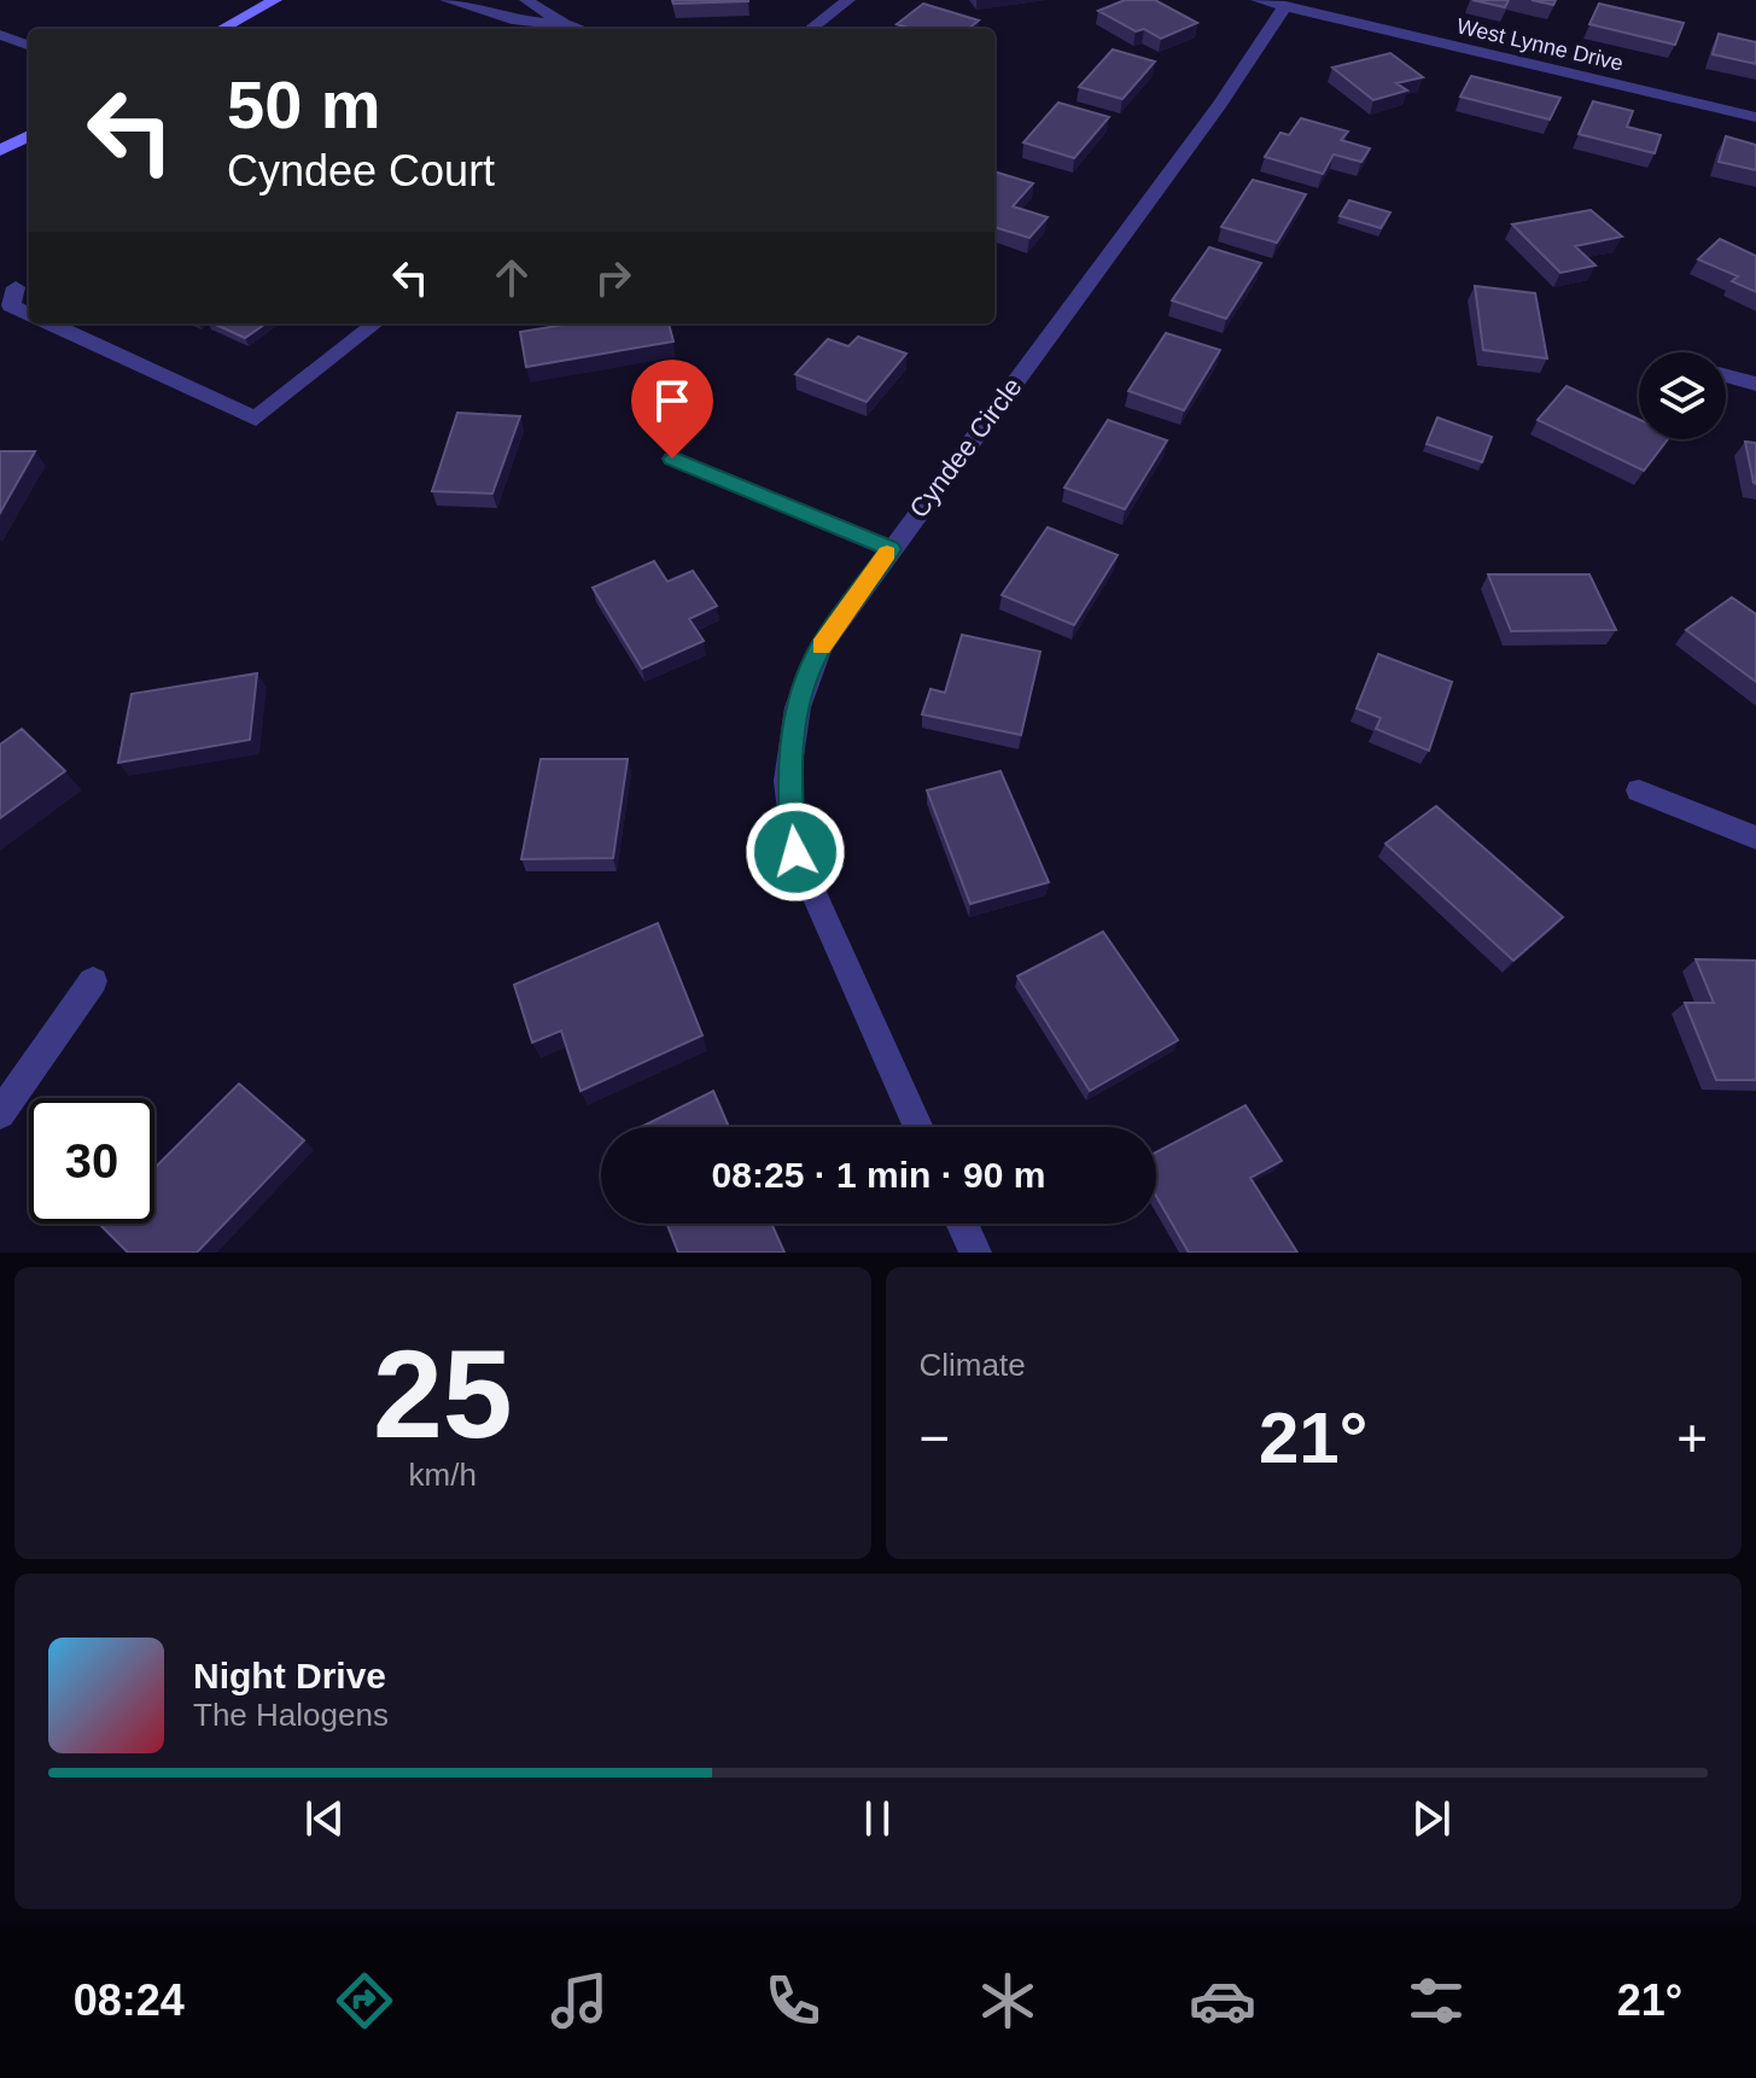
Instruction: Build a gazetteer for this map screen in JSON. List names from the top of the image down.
{
  "streets": {
    "street": ["West Lynne Drive", "Cyndee Circle"]
  },
  "crossings": [
    ["West Lynne Drive", "Cyndee Circle"]
  ],
  "page": {
    "turn": ["50 m", "Cyndee Court"],
    "limit": "30",
    "trip": "08:25 · 1 min · 90 m",
    "tile": [
      ["25", "km/h"],
      "Climate"
    ],
    "heat": ["−", "21°", "+"],
    "song": ["Night Drive", "The Halogens"],
    "tabs": ["08:24", "21°"]
  }
}
